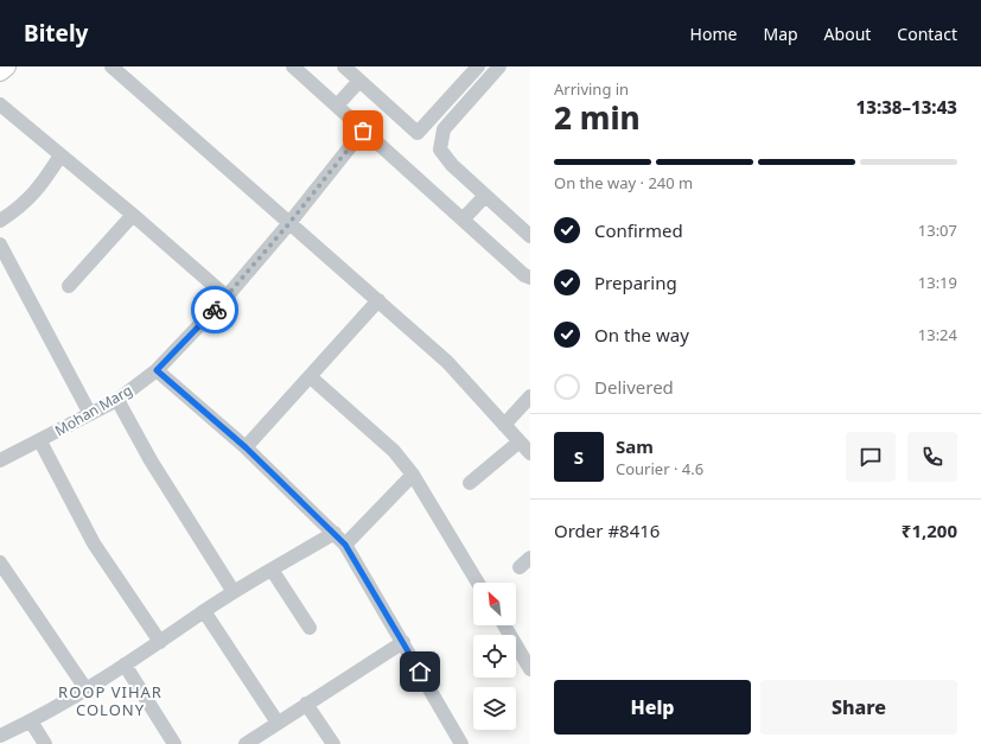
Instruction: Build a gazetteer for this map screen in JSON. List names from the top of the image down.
{
  "streets": {
    "street": ["Mohan Marg"]
  },
  "districts": ["ROOP VIHAR COLONY"],
  "north": "top left",
  "page": {
    "header": "Bitely",
    "nav": [
      "Home",
      "Map",
      "About",
      "Contact"
    ],
    "heading": ["2 min", "Arriving in", "13:38–13:43"],
    "panel": [
      "Sam",
      "Courier · 4.6",
      "Order #8416",
      "₹1,200"
    ],
    "bar": "On the way · 240 m",
    "list": [
      ["Confirmed", "13:07"],
      ["Preparing", "13:19"],
      ["On the way", "13:24"],
      "Delivered"
    ],
    "round": "S",
    "buttons": ["Help", "Share"]
  }
}
